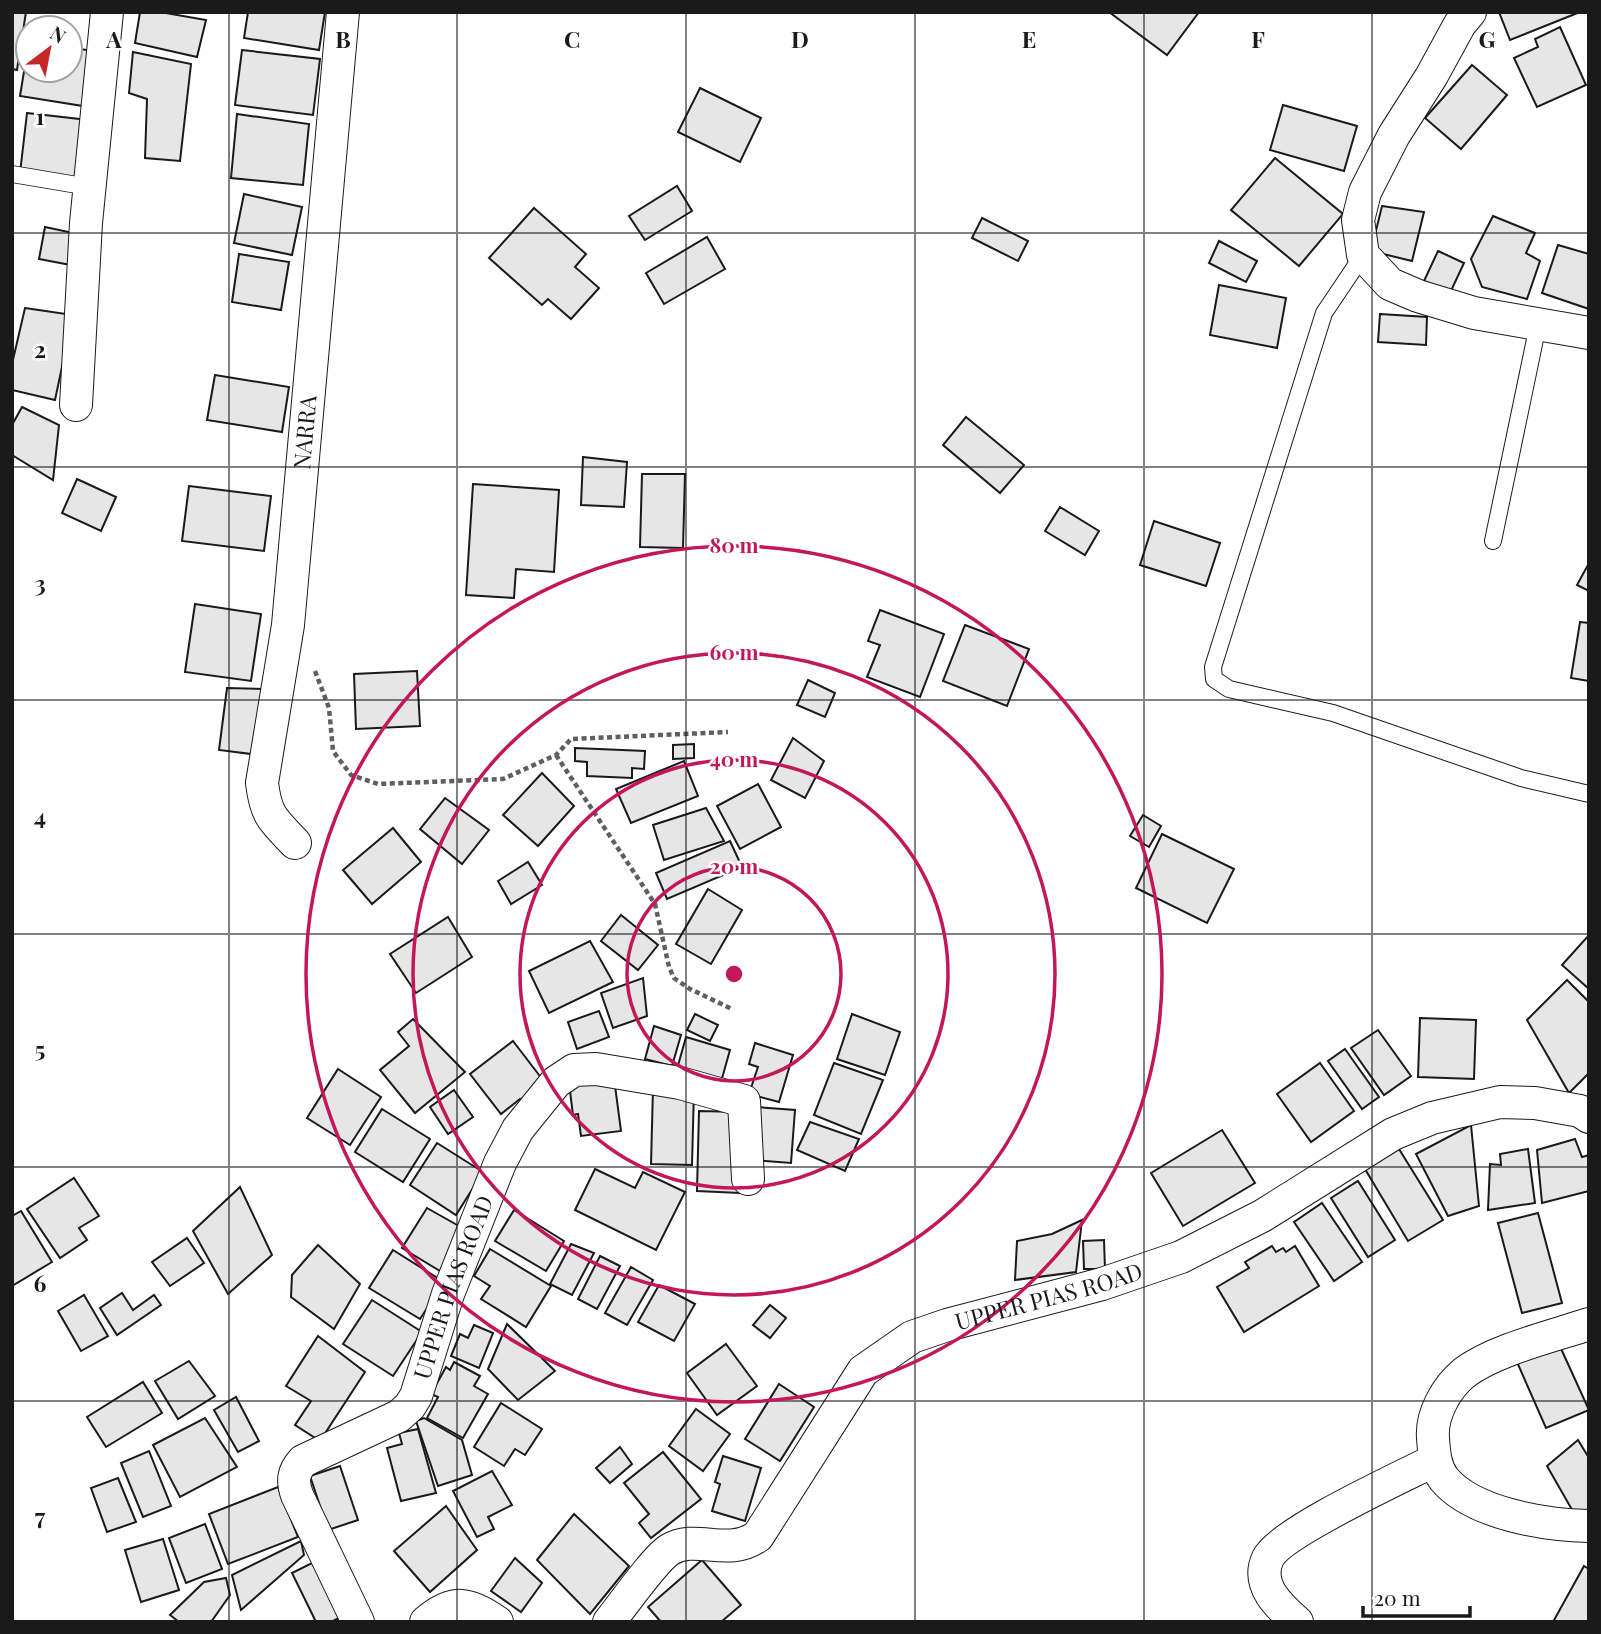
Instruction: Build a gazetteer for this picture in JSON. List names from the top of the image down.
{
  "streets": {
    "street": ["NARRA", "UPPER PIAS ROAD"]
  },
  "scale_bar": "20 m",
  "north": "top right",
  "grid": {
    "columns": [
      "A",
      "B",
      "C",
      "D",
      "E",
      "F",
      "G"
    ],
    "rows": [
      "1",
      "2",
      "3",
      "4",
      "5",
      "6",
      "7"
    ]
  },
  "rings": [
    "80 m",
    "60 m",
    "40 m",
    "20 m"
  ]
}
